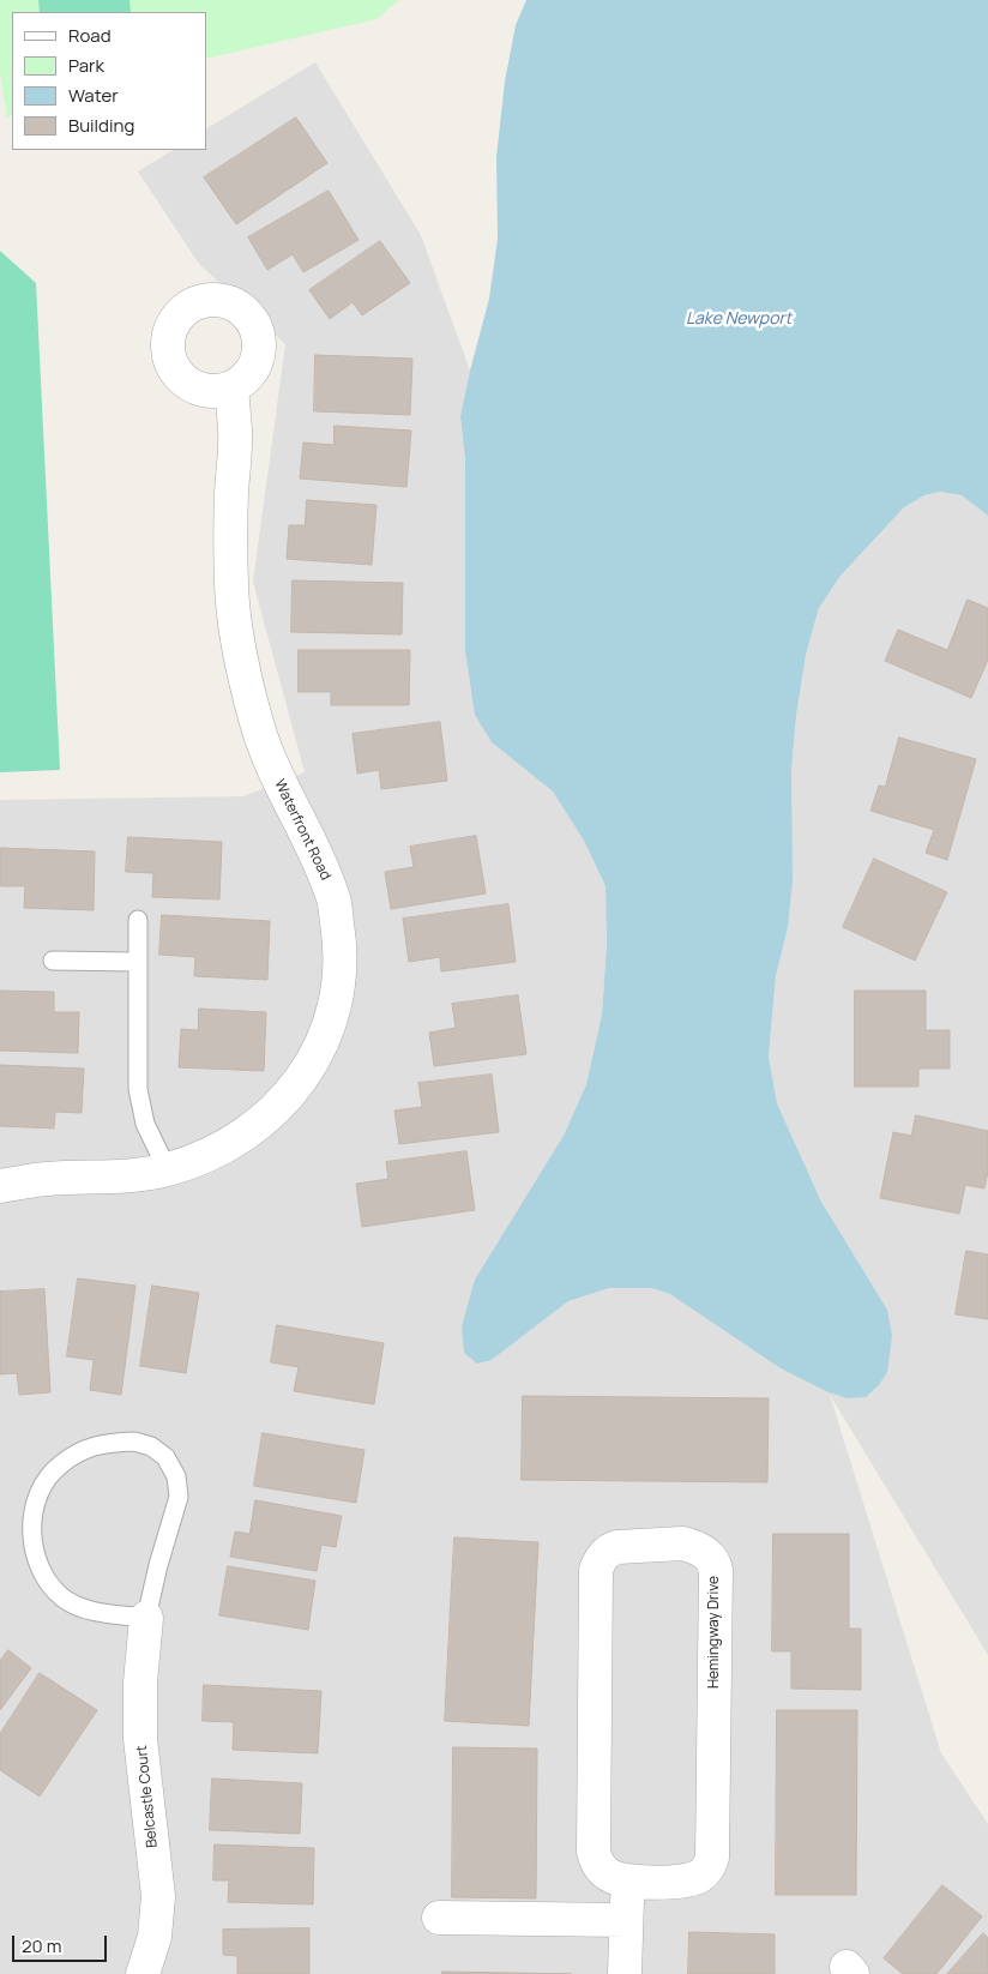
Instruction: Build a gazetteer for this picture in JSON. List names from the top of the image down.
{
  "streets": {
    "street": ["Waterfront Road", "Hemingway Drive", "Belcastle Court"]
  },
  "water": ["Lake Newport"],
  "legend": [
    "Road",
    "Park",
    "Water",
    "Building"
  ],
  "scale_bar": "20 m"
}
